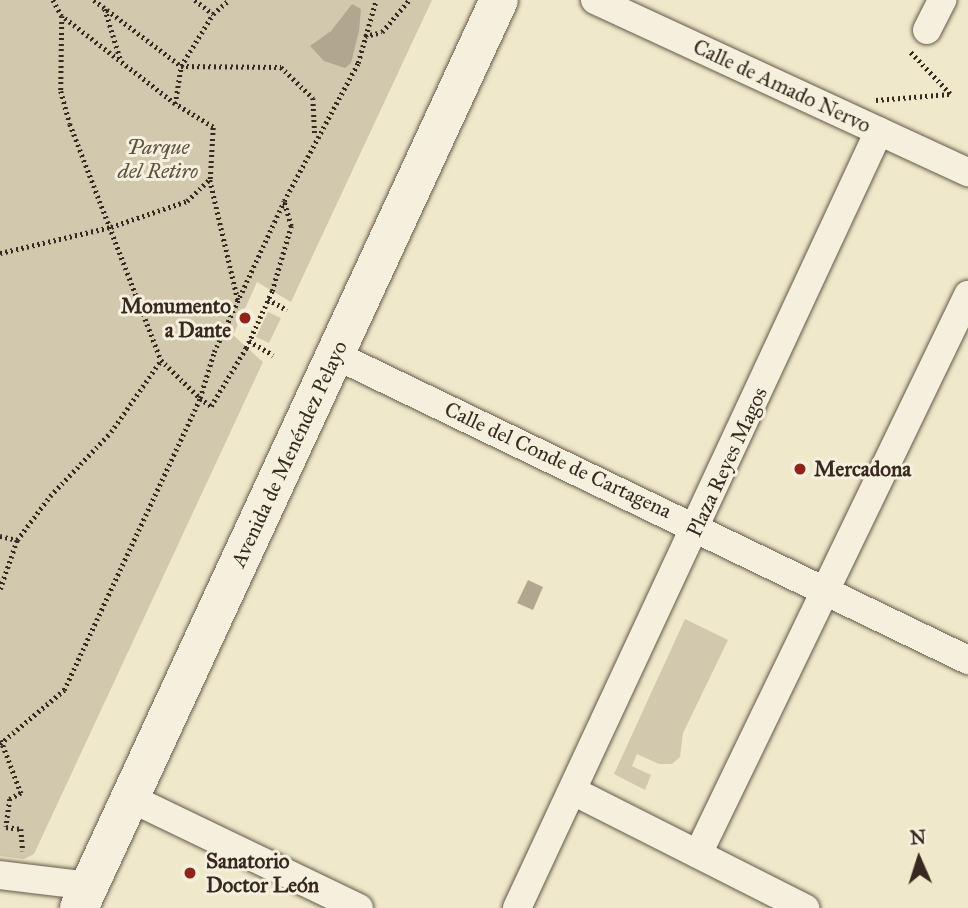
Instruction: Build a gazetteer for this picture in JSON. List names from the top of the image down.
{
  "streets": {
    "main road": ["Avenida de Menéndez Pelayo"],
    "street": ["Calle de Amado Nervo", "Calle del Conde de Cartagena", "Plaza Reyes Magos"]
  },
  "crossings": [
    ["Calle de Amado Nervo", "Plaza Reyes Magos"],
    ["Avenida de Menéndez Pelayo", "Calle del Conde de Cartagena"],
    ["Calle del Conde de Cartagena", "Plaza Reyes Magos"]
  ],
  "parks": ["Parque del Retiro"],
  "places": ["Monumento a Dante", "Mercadona", "Sanatorio Doctor León"],
  "north": "top"
}
